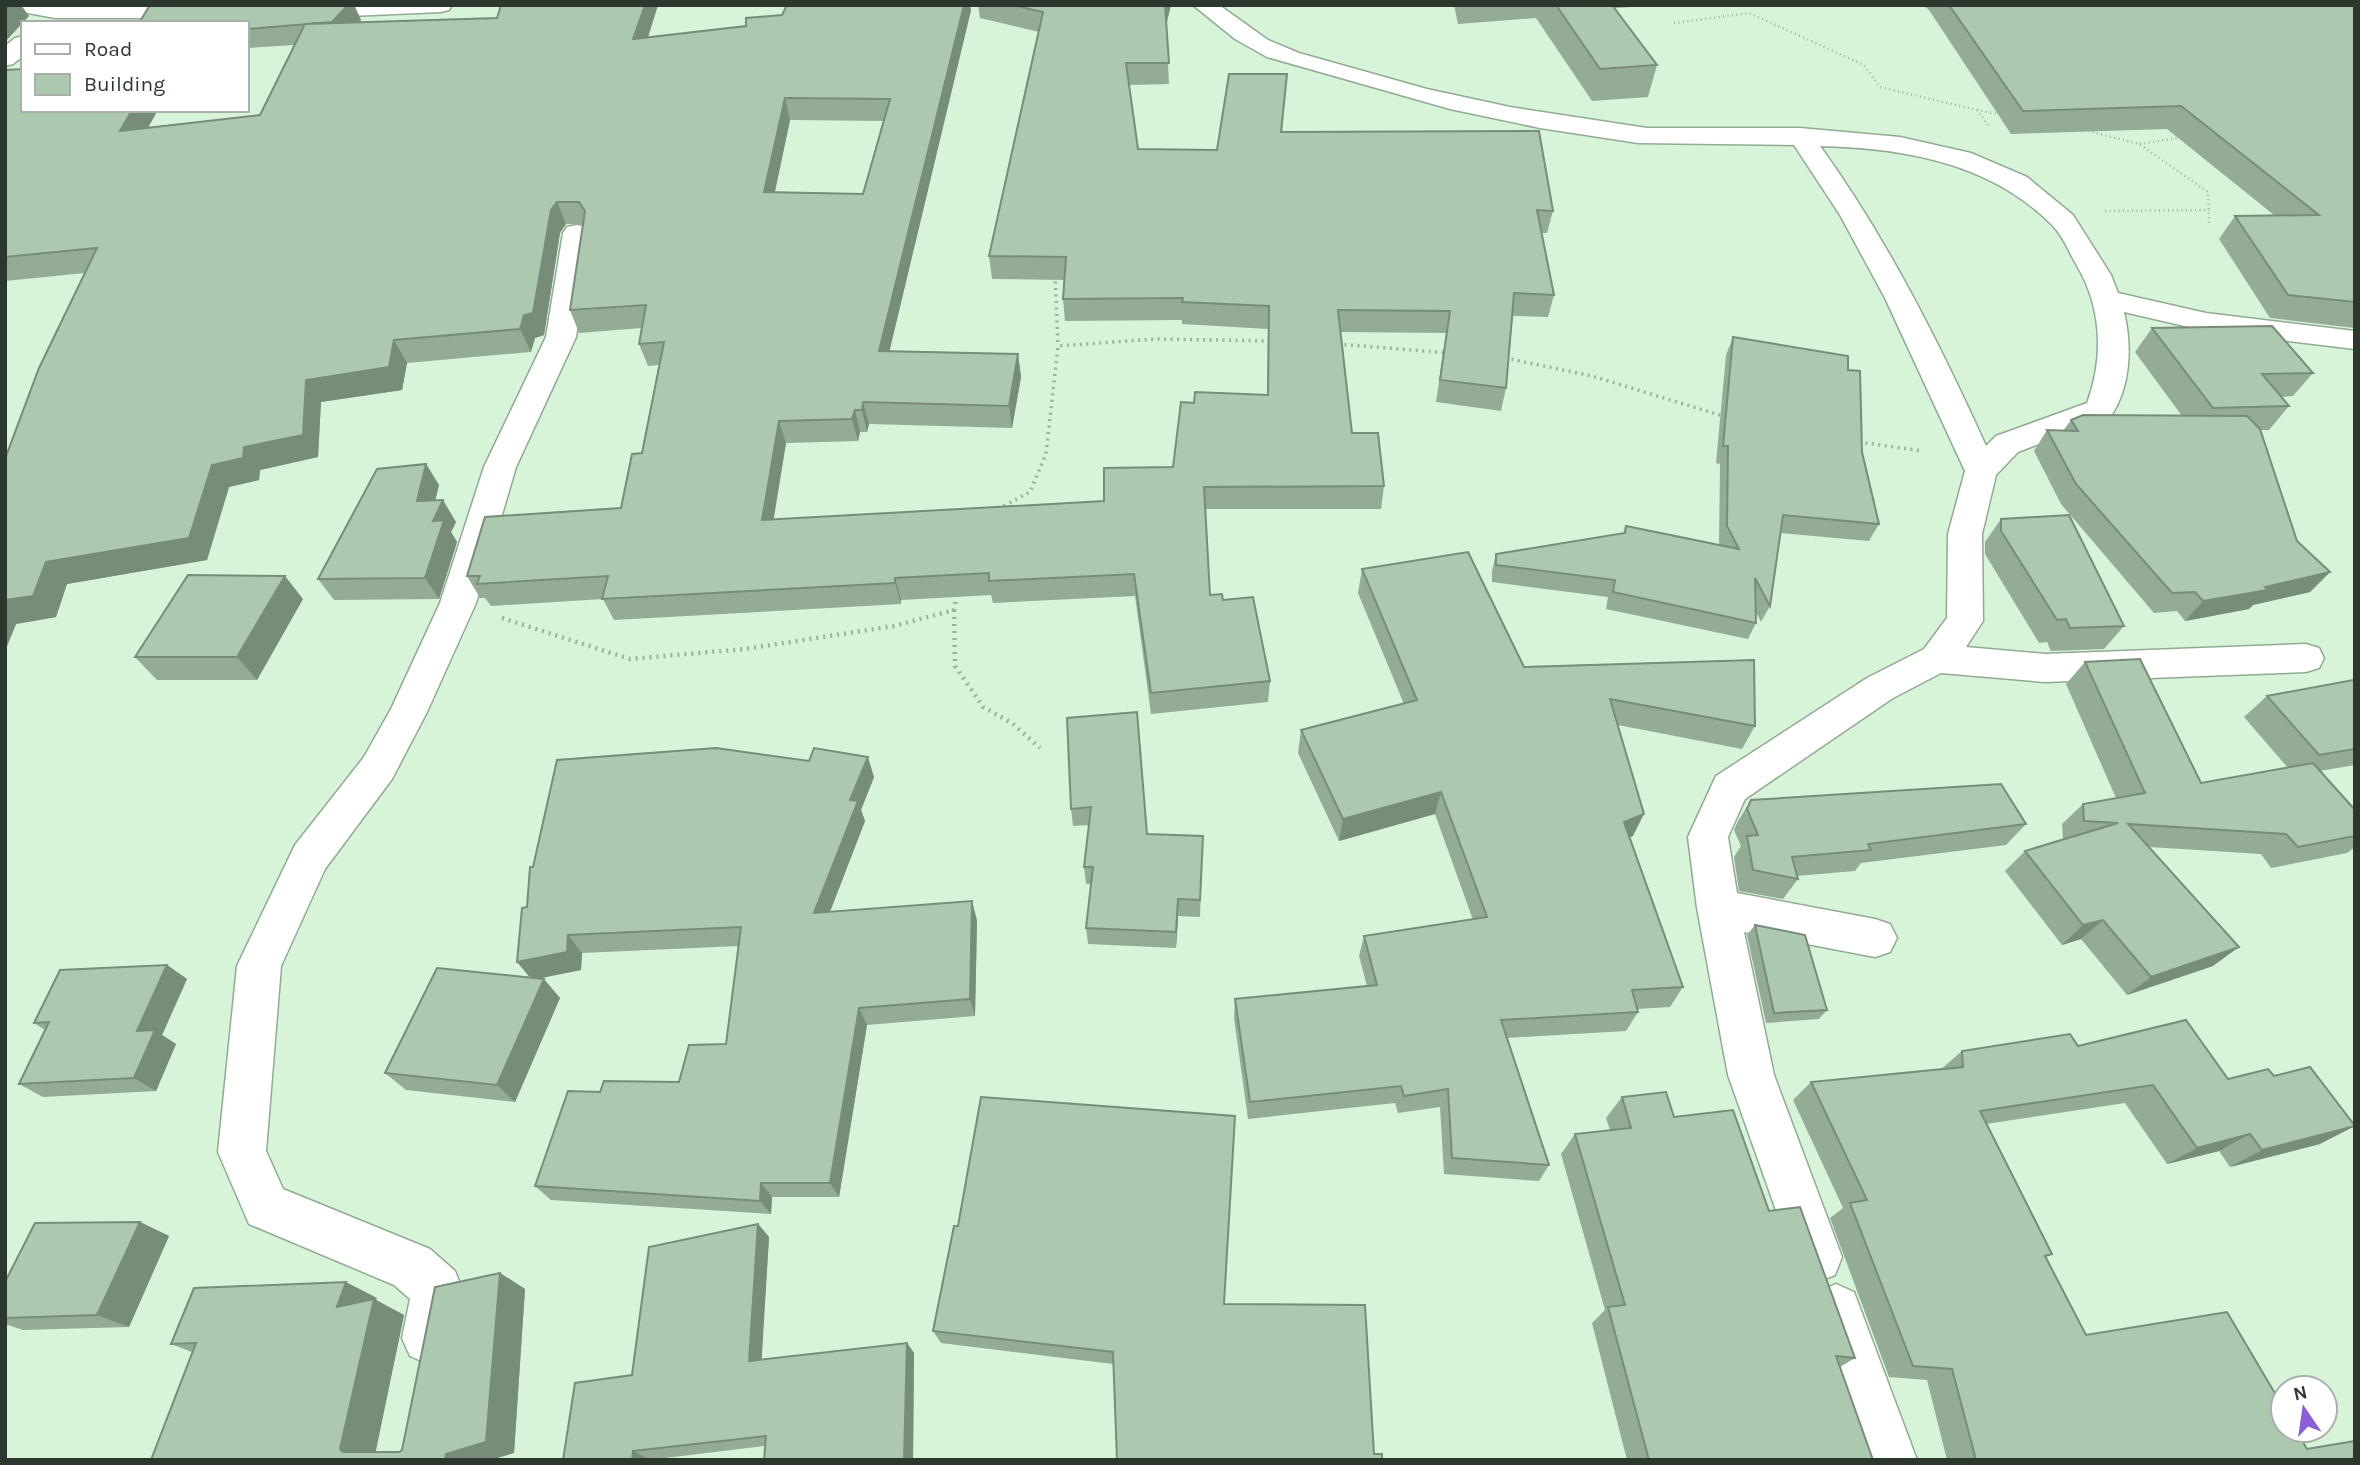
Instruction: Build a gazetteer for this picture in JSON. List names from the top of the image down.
{
  "legend": ["Road", "Building"],
  "north": "top"
}
